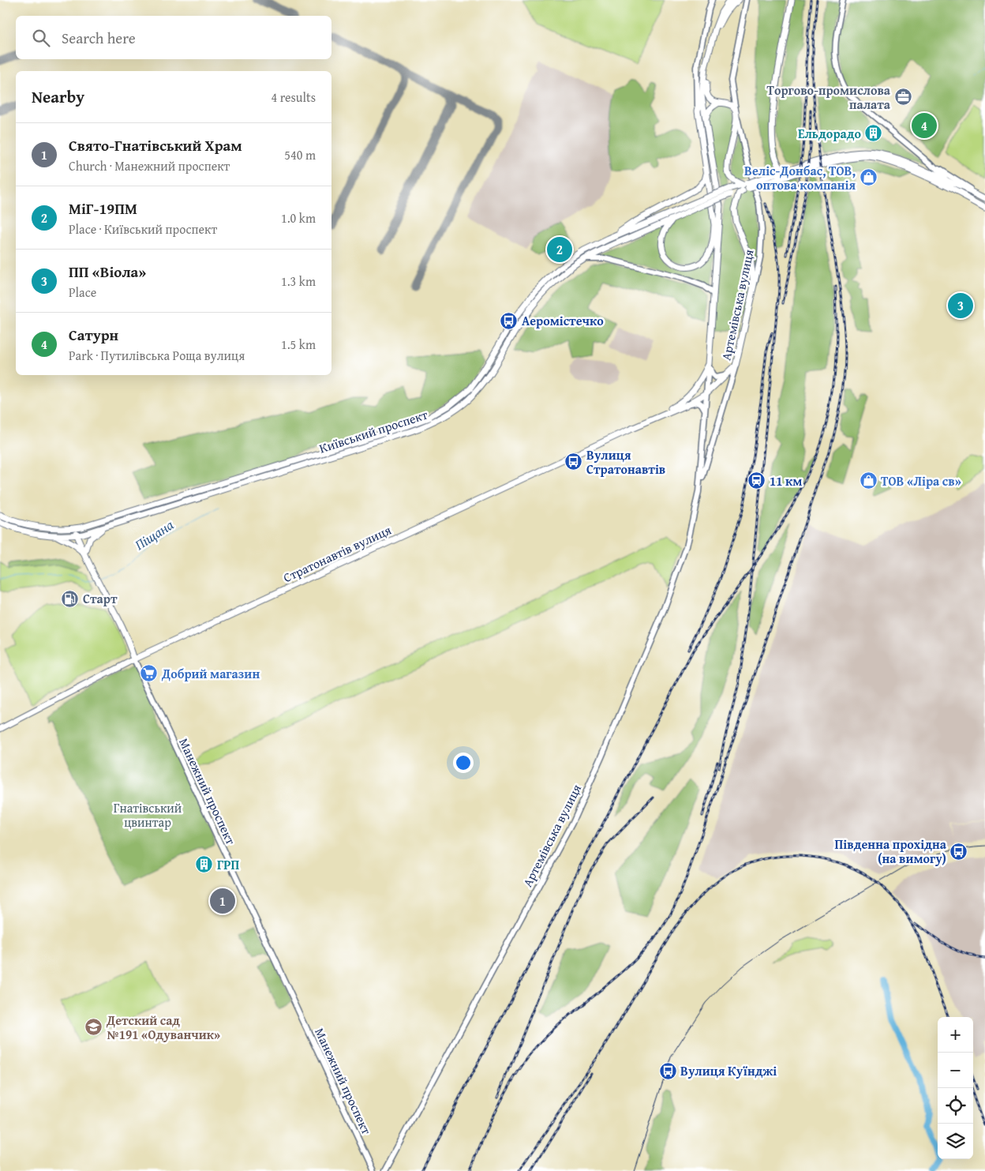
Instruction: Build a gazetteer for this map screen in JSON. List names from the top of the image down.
{
  "streets": {
    "main road": [
      "Артемівська вулиця",
      "Київський проспект",
      "Стратонавтів вулиця",
      "Манежний проспект"
    ]
  },
  "crossings": [
    ["Артемівська вулиця", "Стратонавтів вулиця"],
    ["Київський проспект", "Манежний проспект"],
    ["Стратонавтів вулиця", "Манежний проспект"]
  ],
  "water": ["Піщана"],
  "parks": ["Гнатівський цвинтар"],
  "places": {
    "office": ["Торгово-промислова палата"],
    "building": ["Ельдорадо", "ГРП"],
    "shop": ["Веліс-Донбас, ТОВ, оптова компанія", "ТОВ «Ліра св»"],
    "bus stop": [
      "Аеромістечко",
      "Вулиця Стратонавтів",
      "Південна прохідна (на вимогу)",
      "Вулиця Куїнджі"
    ],
    "station": ["11 км"],
    "fuel station": ["Старт"],
    "supermarket": ["Добрий магазин"],
    "school or university": ["Детский сад №191 «Одуванчик»"]
  },
  "page": {
    "search": "Search here",
    "heading": ["Nearby", "4 results"],
    "pins": [
      "4",
      "2",
      "3",
      "1"
    ],
    "list": [
      {
        "mark": "1",
        "name": "Свято-Гнатівський Храм",
        "note": "Church · Манежний проспект",
        "value": "540 m"
      },
      {
        "mark": "2",
        "name": "МіГ-19ПМ",
        "note": "Place · Київський проспект",
        "value": "1.0 km"
      },
      {
        "mark": "3",
        "name": "ПП «Віола»",
        "note": "Place",
        "value": "1.3 km"
      },
      {
        "mark": "4",
        "name": "Сатурн",
        "note": "Park · Путилівська Роща вулиця",
        "value": "1.5 km"
      }
    ],
    "map_buttons": ["+", "−"]
  }
}
